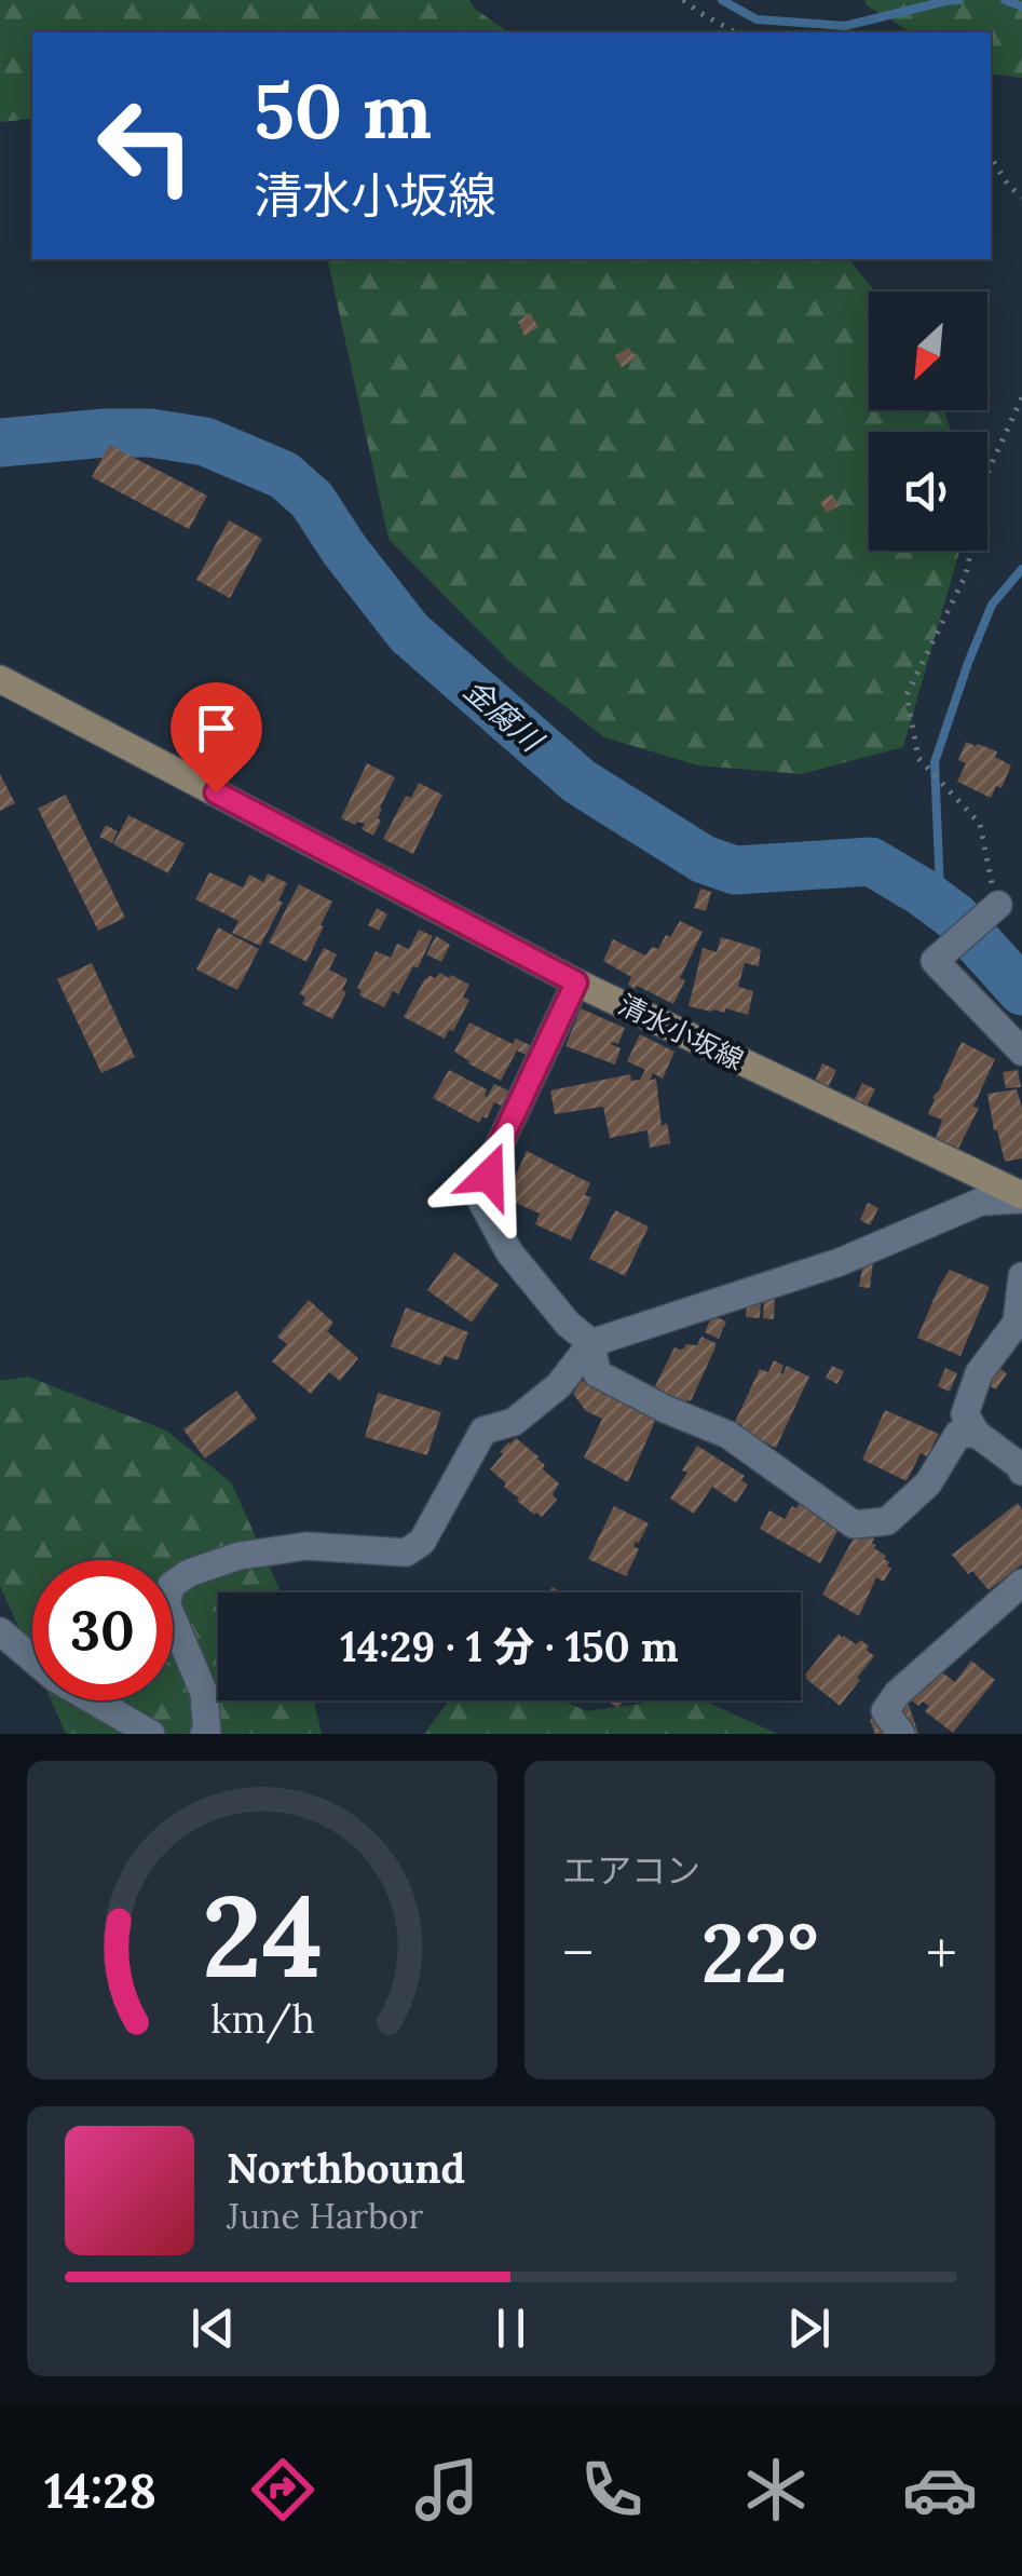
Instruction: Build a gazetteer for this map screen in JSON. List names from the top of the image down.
{
  "streets": {
    "main road": ["清水小坂線"]
  },
  "water": ["金腐川"],
  "north": "bottom left",
  "page": {
    "turn": ["50 m", "清水小坂線"],
    "limit": "30",
    "trip": "14:29 · 1 分 · 150 m",
    "tile": "エアコン",
    "heat": ["−", "22°", "+"],
    "song": ["Northbound", "June Harbor"],
    "tabs": "14:28",
    "gauge": ["24", "km/h"]
  }
}
